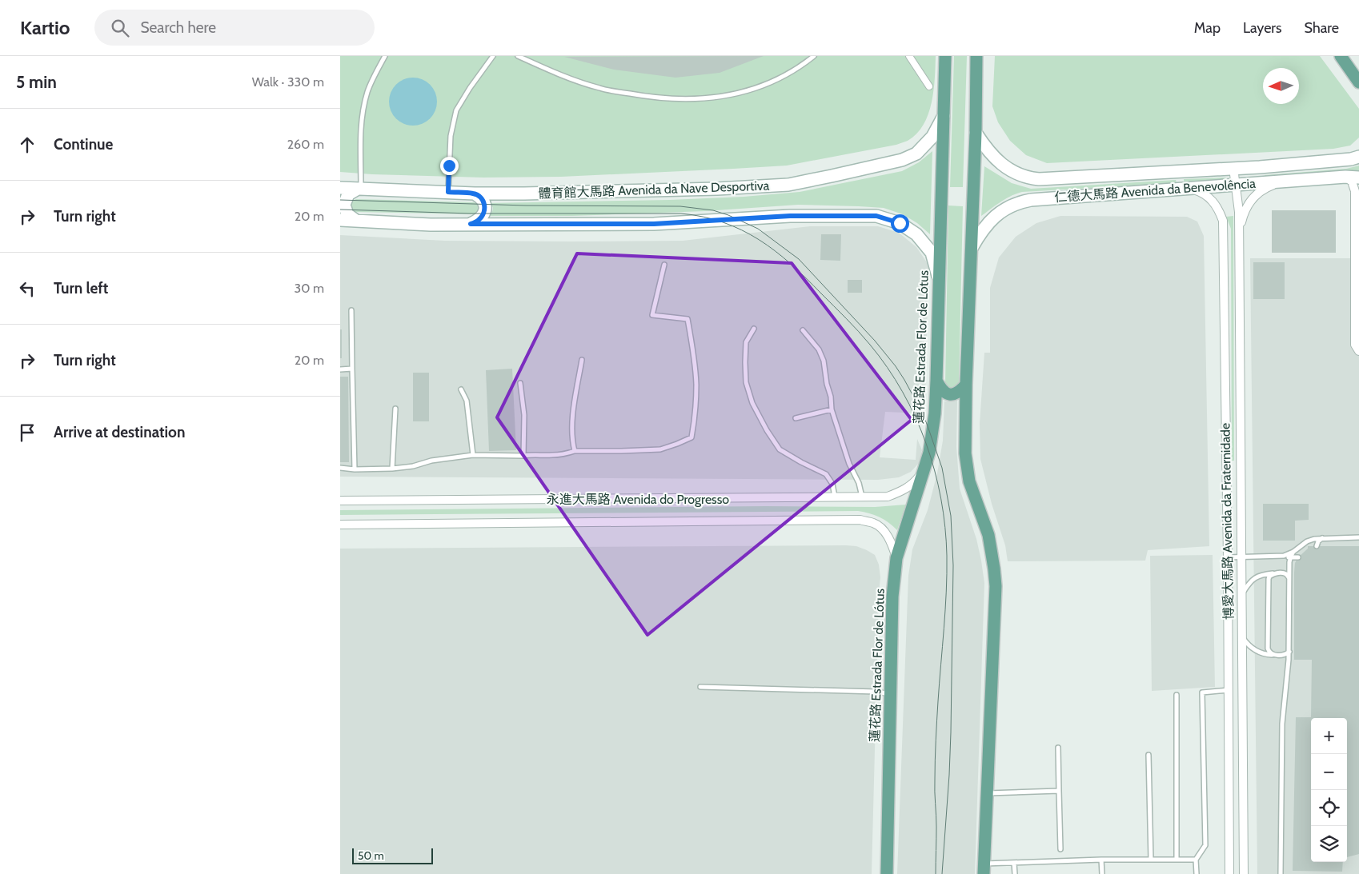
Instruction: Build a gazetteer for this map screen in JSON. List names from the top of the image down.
{
  "streets": {
    "main road": ["體育館大馬路 Avenida da Nave Desportiva", "仁德大馬路 Avenida da Benevolência", "蓮花路 Estrada Flor de Lótus"],
    "street": ["永進大馬路 Avenida do Progresso", "博愛大馬路 Avenida da Fraternidade"]
  },
  "crossings": [
    ["體育館大馬路 Avenida da Nave Desportiva", "蓮花路 Estrada Flor de Lótus"],
    ["仁德大馬路 Avenida da Benevolência", "博愛大馬路 Avenida da Fraternidade"],
    ["蓮花路 Estrada Flor de Lótus", "永進大馬路 Avenida do Progresso"]
  ],
  "scale_bar": "50 m",
  "north": "left",
  "page": {
    "header": "Kartio",
    "search": "Search here",
    "nav": ["Map", "Layers", "Share"],
    "heading": ["5 min", "Walk · 330 m"],
    "list": [
      ["Continue", "260 m"],
      ["Turn right", "20 m"],
      ["Turn left", "30 m"],
      ["Turn right", "20 m"],
      "Arrive at destination"
    ],
    "map_buttons": ["+", "−"],
    "scale": "50 m"
  }
}
